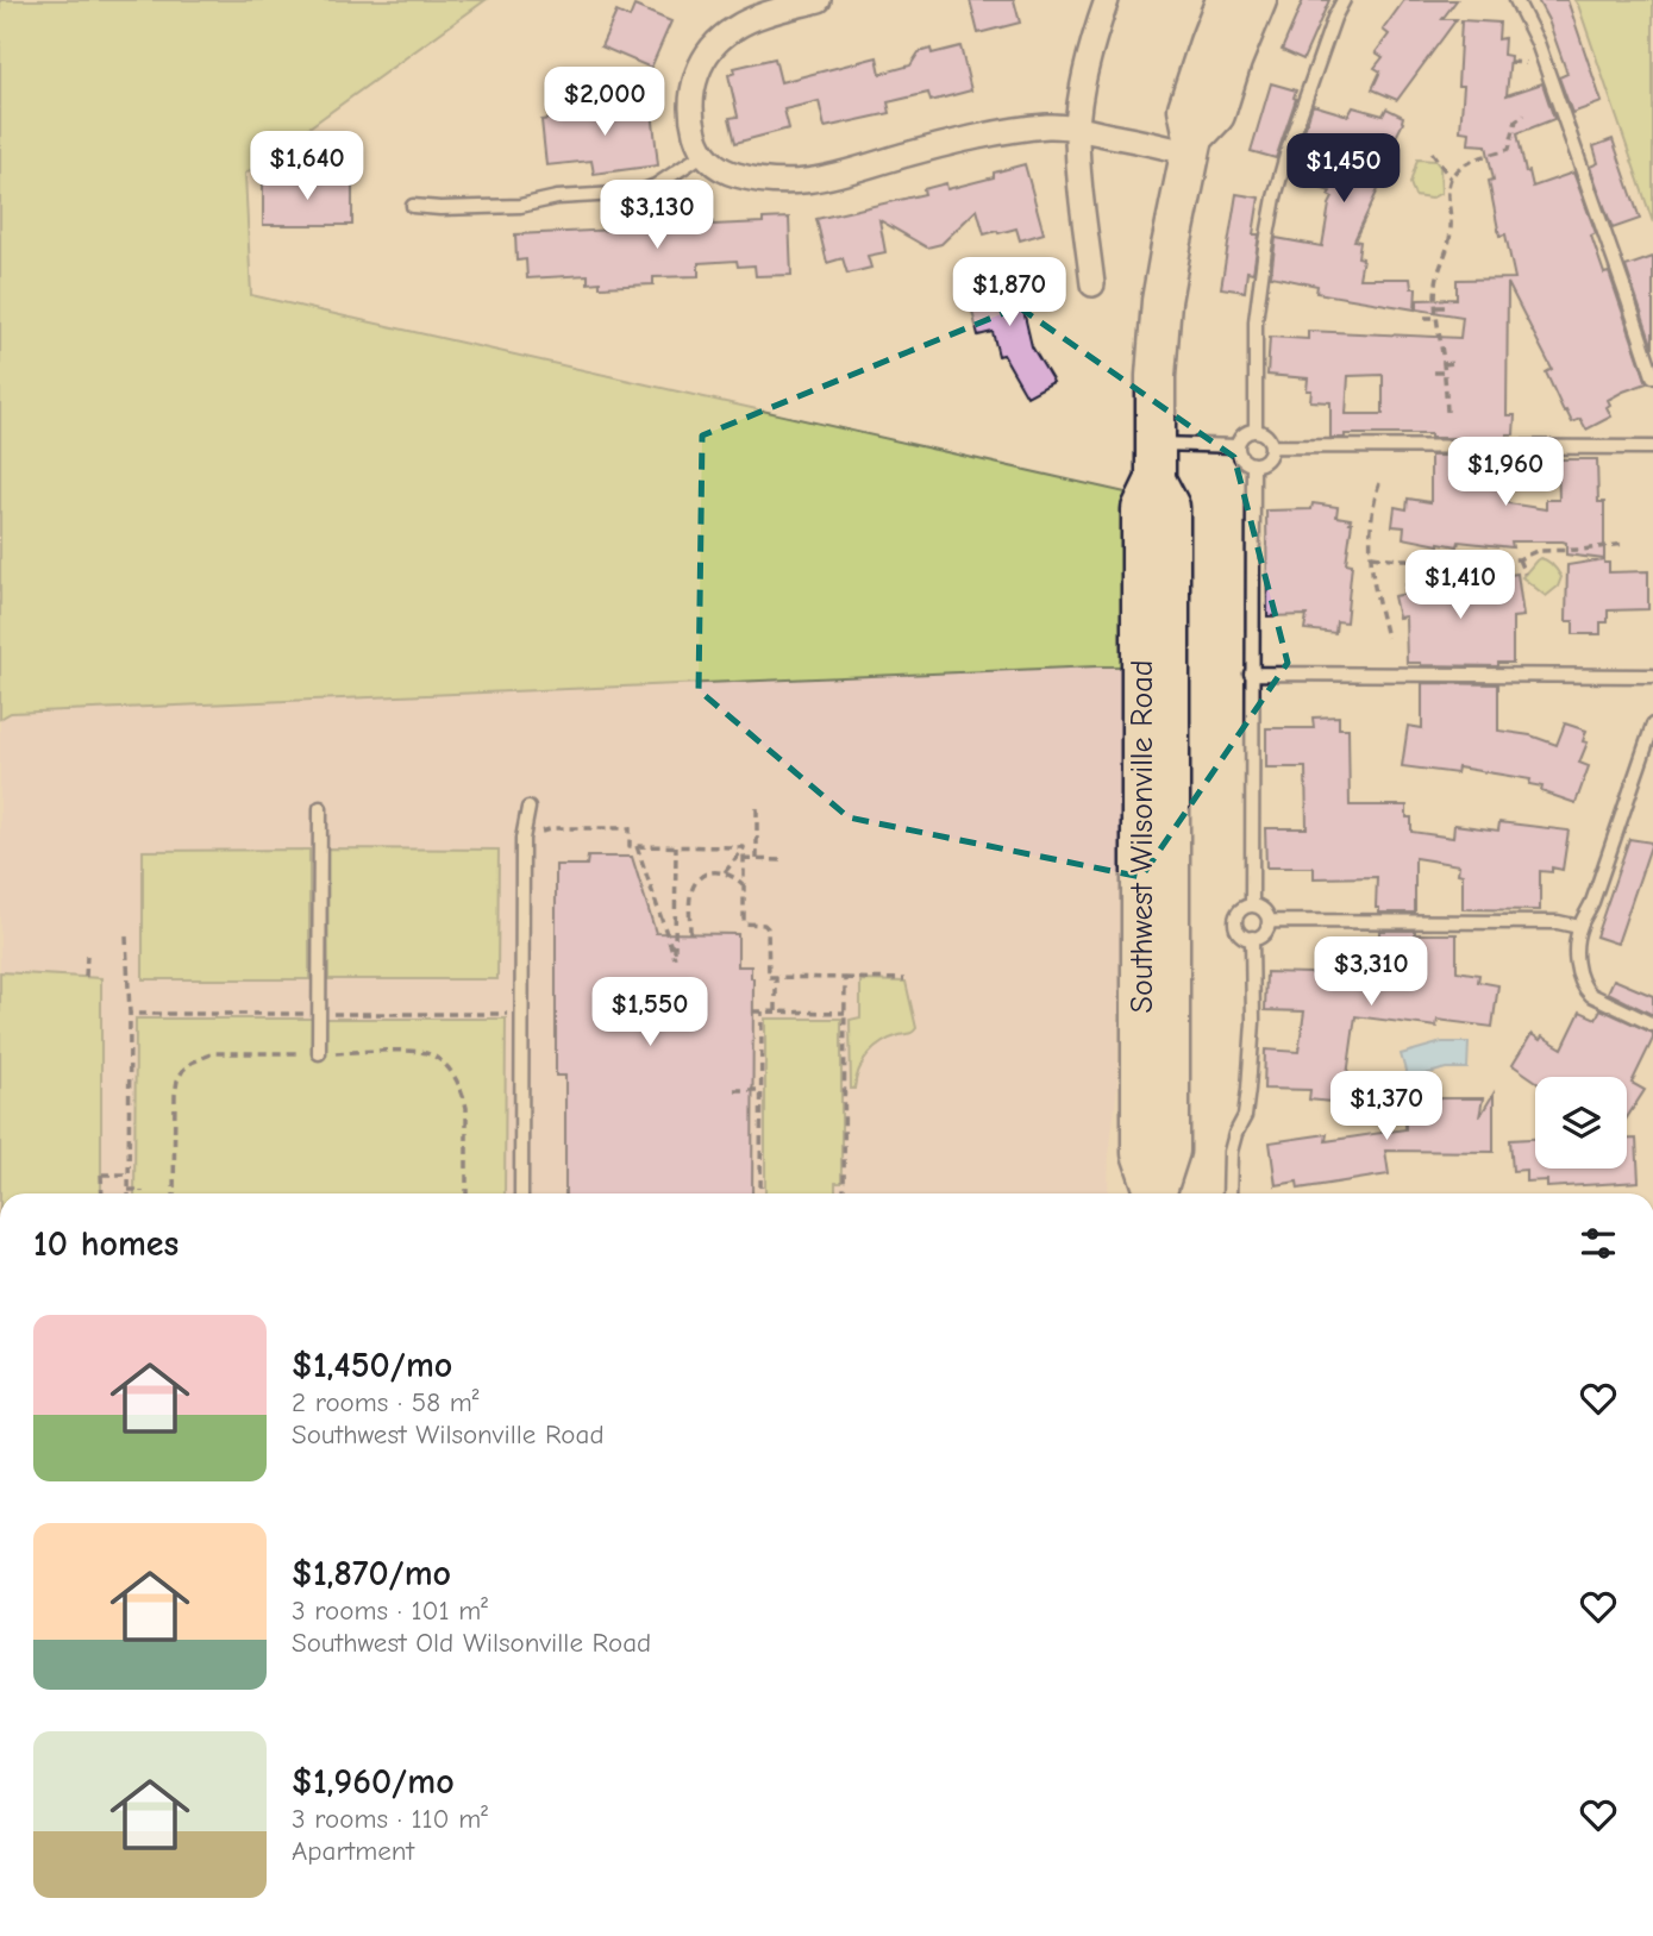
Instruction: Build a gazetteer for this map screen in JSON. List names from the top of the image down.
{
  "streets": {
    "main road": ["Southwest Wilsonville Road"]
  },
  "page": {
    "price": [
      "$2,000",
      "$1,640",
      "$1,450",
      "$3,130",
      "$1,870",
      "$1,960",
      "$1,410",
      "$3,310",
      "$1,550",
      "$1,370"
    ],
    "heading": "10 homes",
    "list": [
      {
        "name": "$1,450/mo",
        "note": "2 rooms · 58 m² · Southwest Wilsonville Road"
      },
      {
        "name": "$1,870/mo",
        "note": "3 rooms · 101 m² · Southwest Old Wilsonville Road"
      },
      {
        "name": "$1,960/mo",
        "note": "3 rooms · 110 m² · Apartment"
      }
    ]
  }
}
